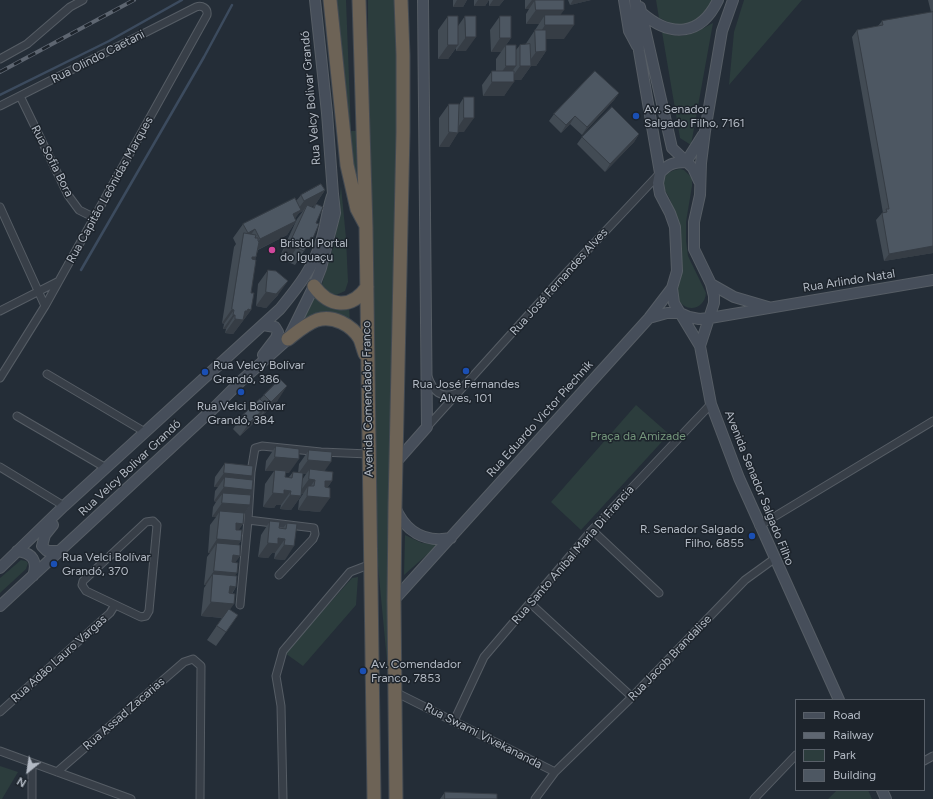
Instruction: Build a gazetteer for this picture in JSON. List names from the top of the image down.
{
  "streets": {
    "highway": ["Avenida Comendador Franco"],
    "main road": [
      "Rua Velcy Bolivar Grandó",
      "Rua Arlindo Natal",
      "Rua Eduardo Victor Piechnik",
      "Avenida Senador Salgado Filho"
    ],
    "street": [
      "Rua Olindo Caetani",
      "Rua Sofia Bora",
      "Rua Capitão Leônidas Marques",
      "Rua José Fernandes Alves",
      "Rua Santo Aníbal Maria Di Francia",
      "Rua Jacob Brandalise",
      "Rua Adão Lauro Vargas",
      "Rua Assad Zacarias",
      "Rua Swami Vivekananda"
    ]
  },
  "crossings": [
    ["Rua Olindo Caetani", "Rua Sofia Bora"],
    ["Rua Olindo Caetani", "Rua Capitão Leônidas Marques"],
    ["Rua Sofia Bora", "Rua Capitão Leônidas Marques"],
    ["Rua Arlindo Natal", "Avenida Senador Salgado Filho"],
    ["Rua José Fernandes Alves", "Avenida Senador Salgado Filho"],
    ["Rua Eduardo Victor Piechnik", "Avenida Senador Salgado Filho"],
    ["Avenida Senador Salgado Filho", "Rua Santo Aníbal Maria Di Francia"],
    ["Avenida Senador Salgado Filho", "Rua Jacob Brandalise"],
    ["Rua Santo Aníbal Maria Di Francia", "Rua Swami Vivekananda"],
    ["Rua Jacob Brandalise", "Rua Swami Vivekananda"]
  ],
  "parks": ["Praça da Amizade"],
  "places": [
    "Av. Senador Salgado Filho, 7161",
    "Bristol Portal do Iguaçu",
    "Rua José Fernandes Alves, 101",
    "Rua Velcy Bolívar Grandó, 386",
    "Rua Velci Bolívar Grandó, 384",
    "R. Senador Salgado Filho, 6855",
    "Rua Velci Bolívar Grandó, 370",
    "Av. Comendador Franco, 7853"
  ],
  "legend": [
    "Road",
    "Railway",
    "Park",
    "Building"
  ],
  "north": "bottom left"
}
